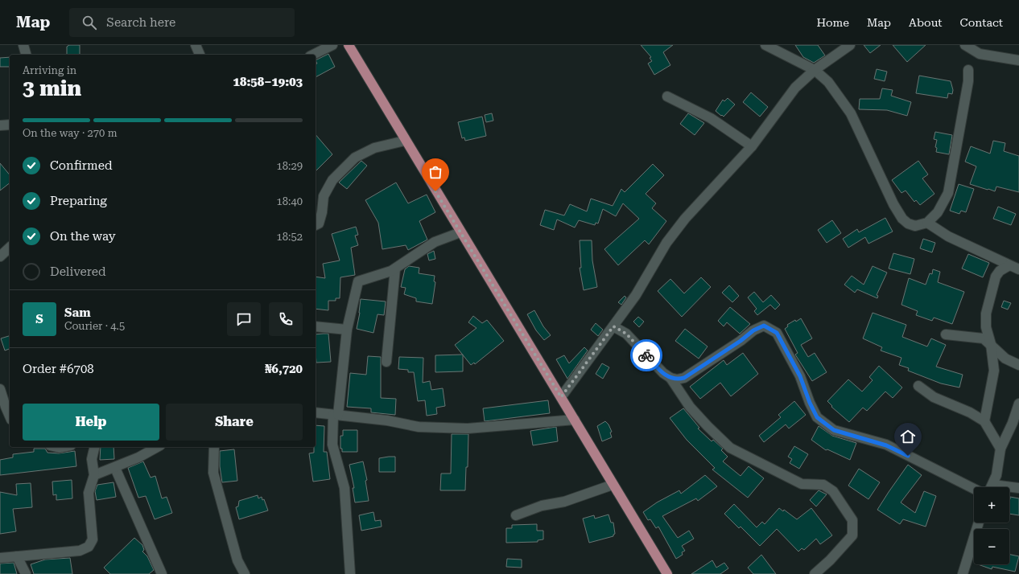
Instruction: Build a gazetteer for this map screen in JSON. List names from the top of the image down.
{
  "page": {
    "header": "Map",
    "search": "Search here",
    "nav": [
      "Home",
      "Map",
      "About",
      "Contact"
    ],
    "heading": ["3 min", "Arriving in", "18:58–19:03"],
    "panel": [
      "Sam",
      "Courier · 4.5",
      "Order #6708",
      "₦6,720"
    ],
    "bar": "On the way · 270 m",
    "list": [
      ["Confirmed", "18:29"],
      ["Preparing", "18:40"],
      ["On the way", "18:52"],
      "Delivered"
    ],
    "round": "S",
    "buttons": ["Help", "Share"],
    "map_buttons": ["+", "−"]
  }
}
